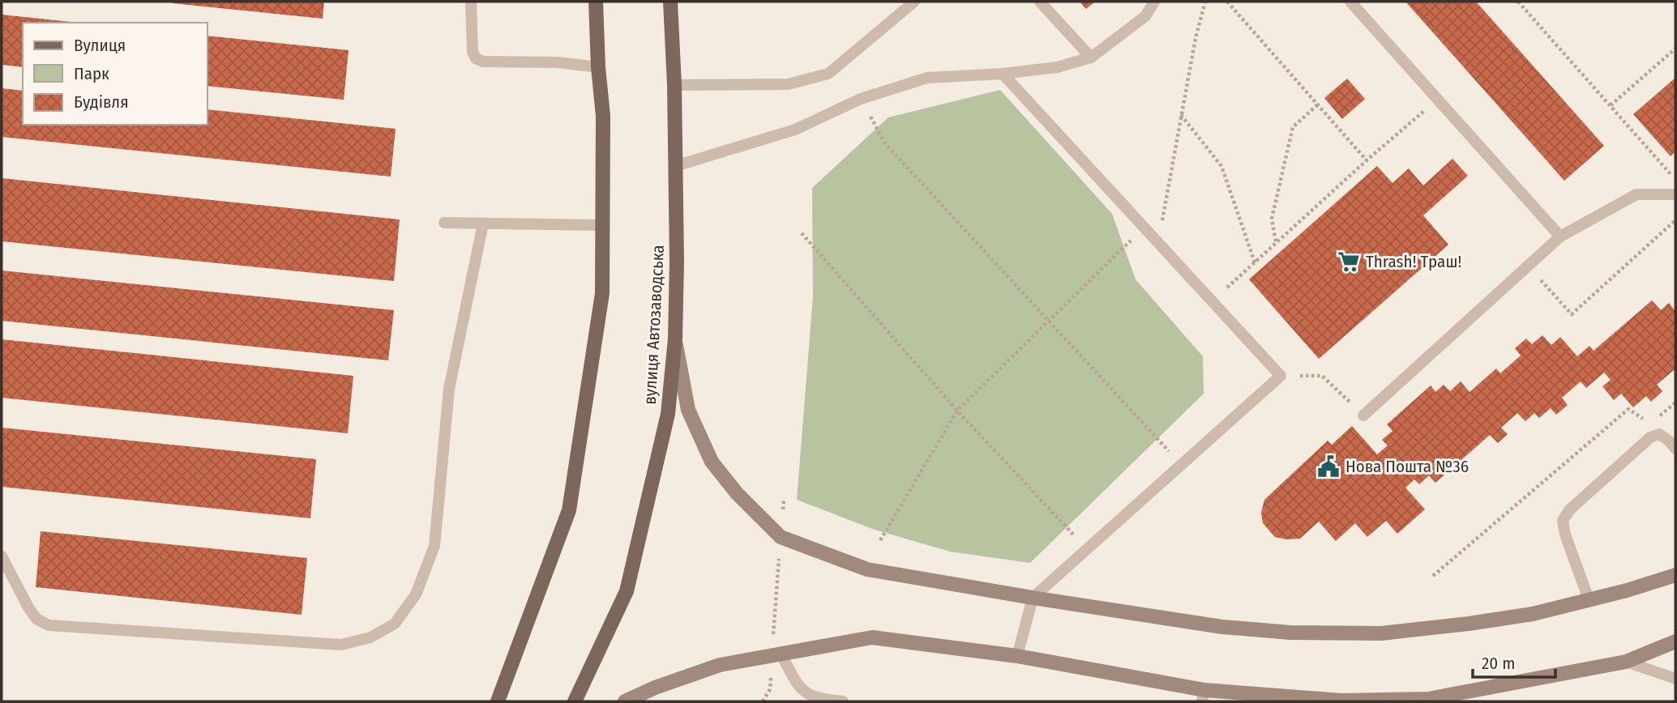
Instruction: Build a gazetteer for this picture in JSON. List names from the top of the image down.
{
  "streets": {
    "main road": ["вулиця Автозаводська"]
  },
  "places": {
    "supermarket": ["Thrash! Траш!"],
    "public building": ["Нова Пошта №36"]
  },
  "legend": ["Вулиця", "Парк", "Будівля"],
  "scale_bar": "20 m"
}
